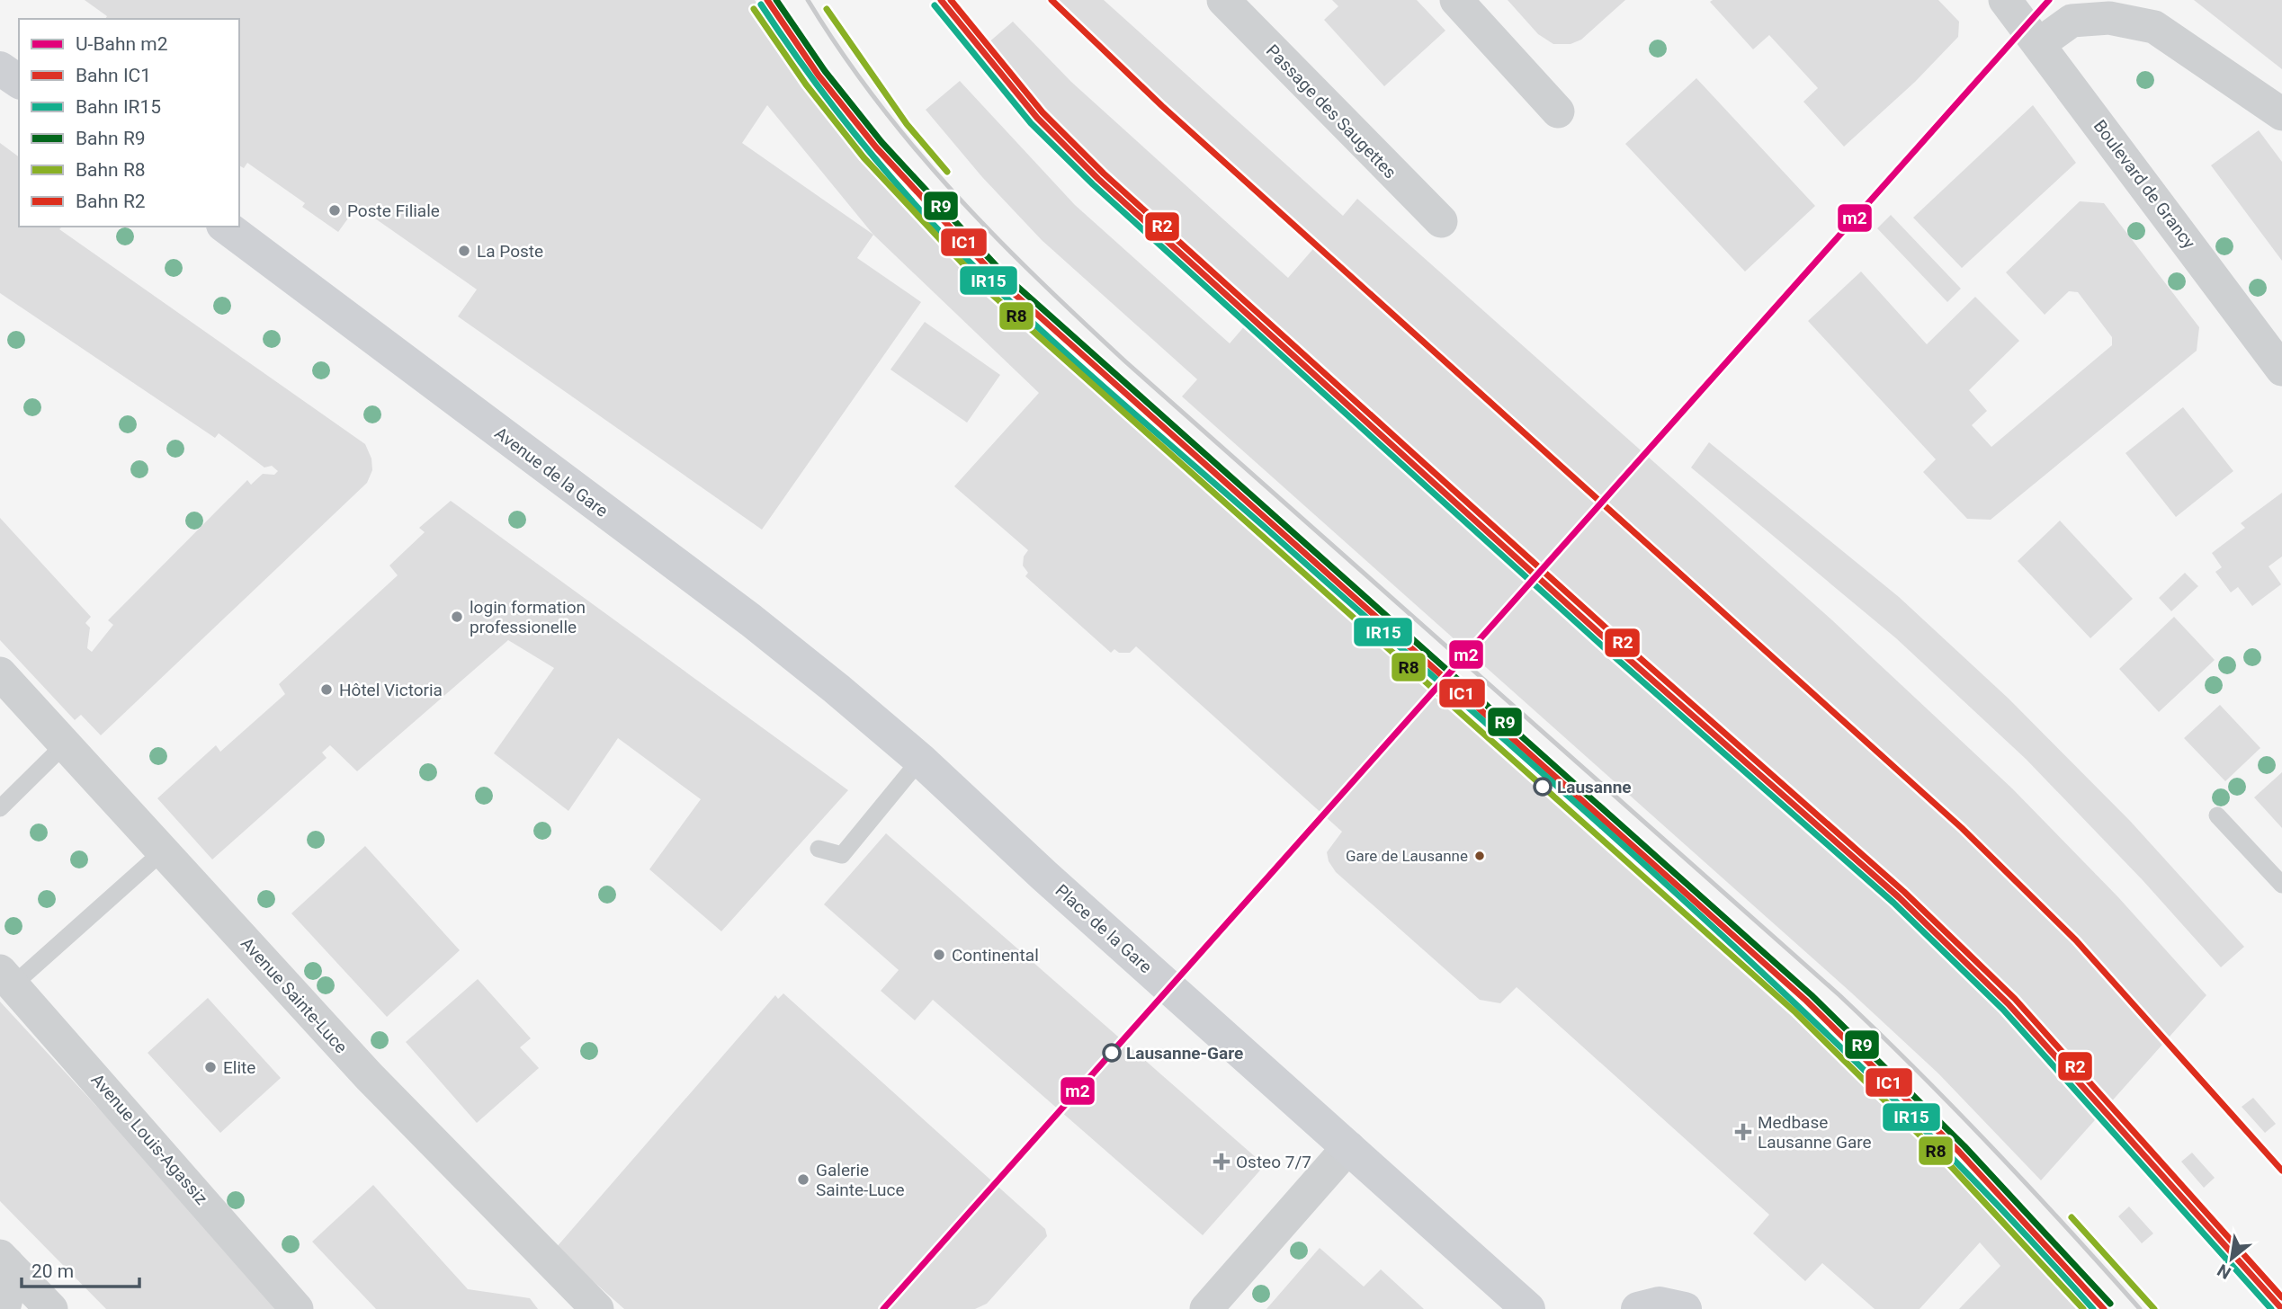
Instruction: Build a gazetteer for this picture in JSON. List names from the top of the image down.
{
  "streets": {
    "main road": ["Avenue de la Gare", "Place de la Gare"],
    "street": [
      "Passage des Saugettes",
      "Boulevard de Grancy",
      "Avenue Sainte-Luce",
      "Avenue Louis-Agassiz"
    ]
  },
  "crossings": [
    ["Avenue de la Gare", "Place de la Gare"]
  ],
  "places": {
    "other": [
      "Poste Filiale",
      "La Poste",
      "login formation professionelle",
      "Hôtel Victoria",
      "Lausanne",
      "Gare de Lausanne",
      "Continental",
      "Lausanne-Gare",
      "Elite",
      "Galerie Sainte-Luce"
    ],
    "health": ["Medbase Lausanne Gare", "Osteo 7/7"]
  },
  "lines": [
    "metro line m2",
    "rail line IC1",
    "rail line R9",
    "rail line R2",
    "rail line IR15",
    "rail line R8"
  ],
  "legend": [
    "U-Bahn m2",
    "Bahn IC1",
    "Bahn IR15",
    "Bahn R9",
    "Bahn R8",
    "Bahn R2"
  ],
  "scale_bar": "20 m",
  "north": "bottom left"
}
